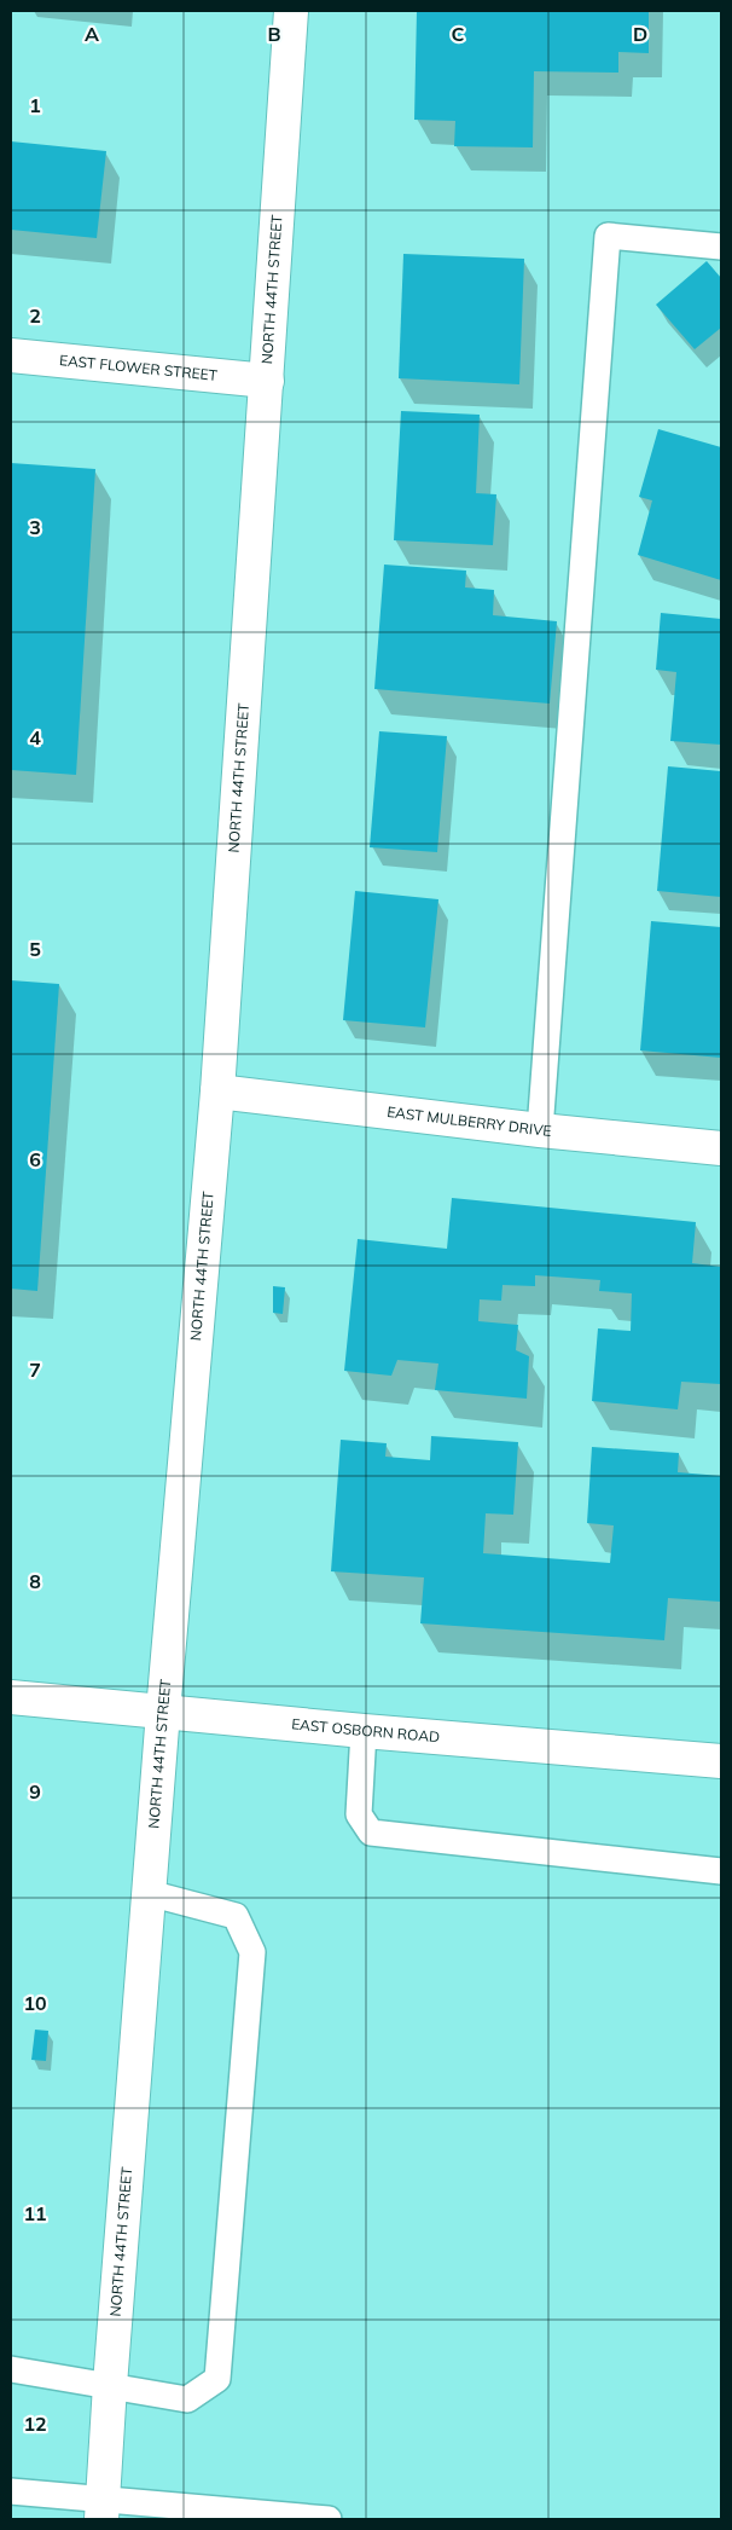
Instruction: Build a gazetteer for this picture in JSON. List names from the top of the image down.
{
  "streets": {
    "main road": [
      "NORTH 44TH STREET",
      "EAST FLOWER STREET",
      "EAST MULBERRY DRIVE",
      "EAST OSBORN ROAD"
    ]
  },
  "crossings": [
    ["NORTH 44TH STREET", "EAST FLOWER STREET"],
    ["NORTH 44TH STREET", "EAST MULBERRY DRIVE"],
    ["NORTH 44TH STREET", "EAST OSBORN ROAD"]
  ],
  "grid": {
    "columns": [
      "A",
      "B",
      "C",
      "D"
    ],
    "rows": [
      "1",
      "2",
      "3",
      "4",
      "5",
      "6",
      "7",
      "8",
      "9",
      "10",
      "11",
      "12"
    ]
  }
}
